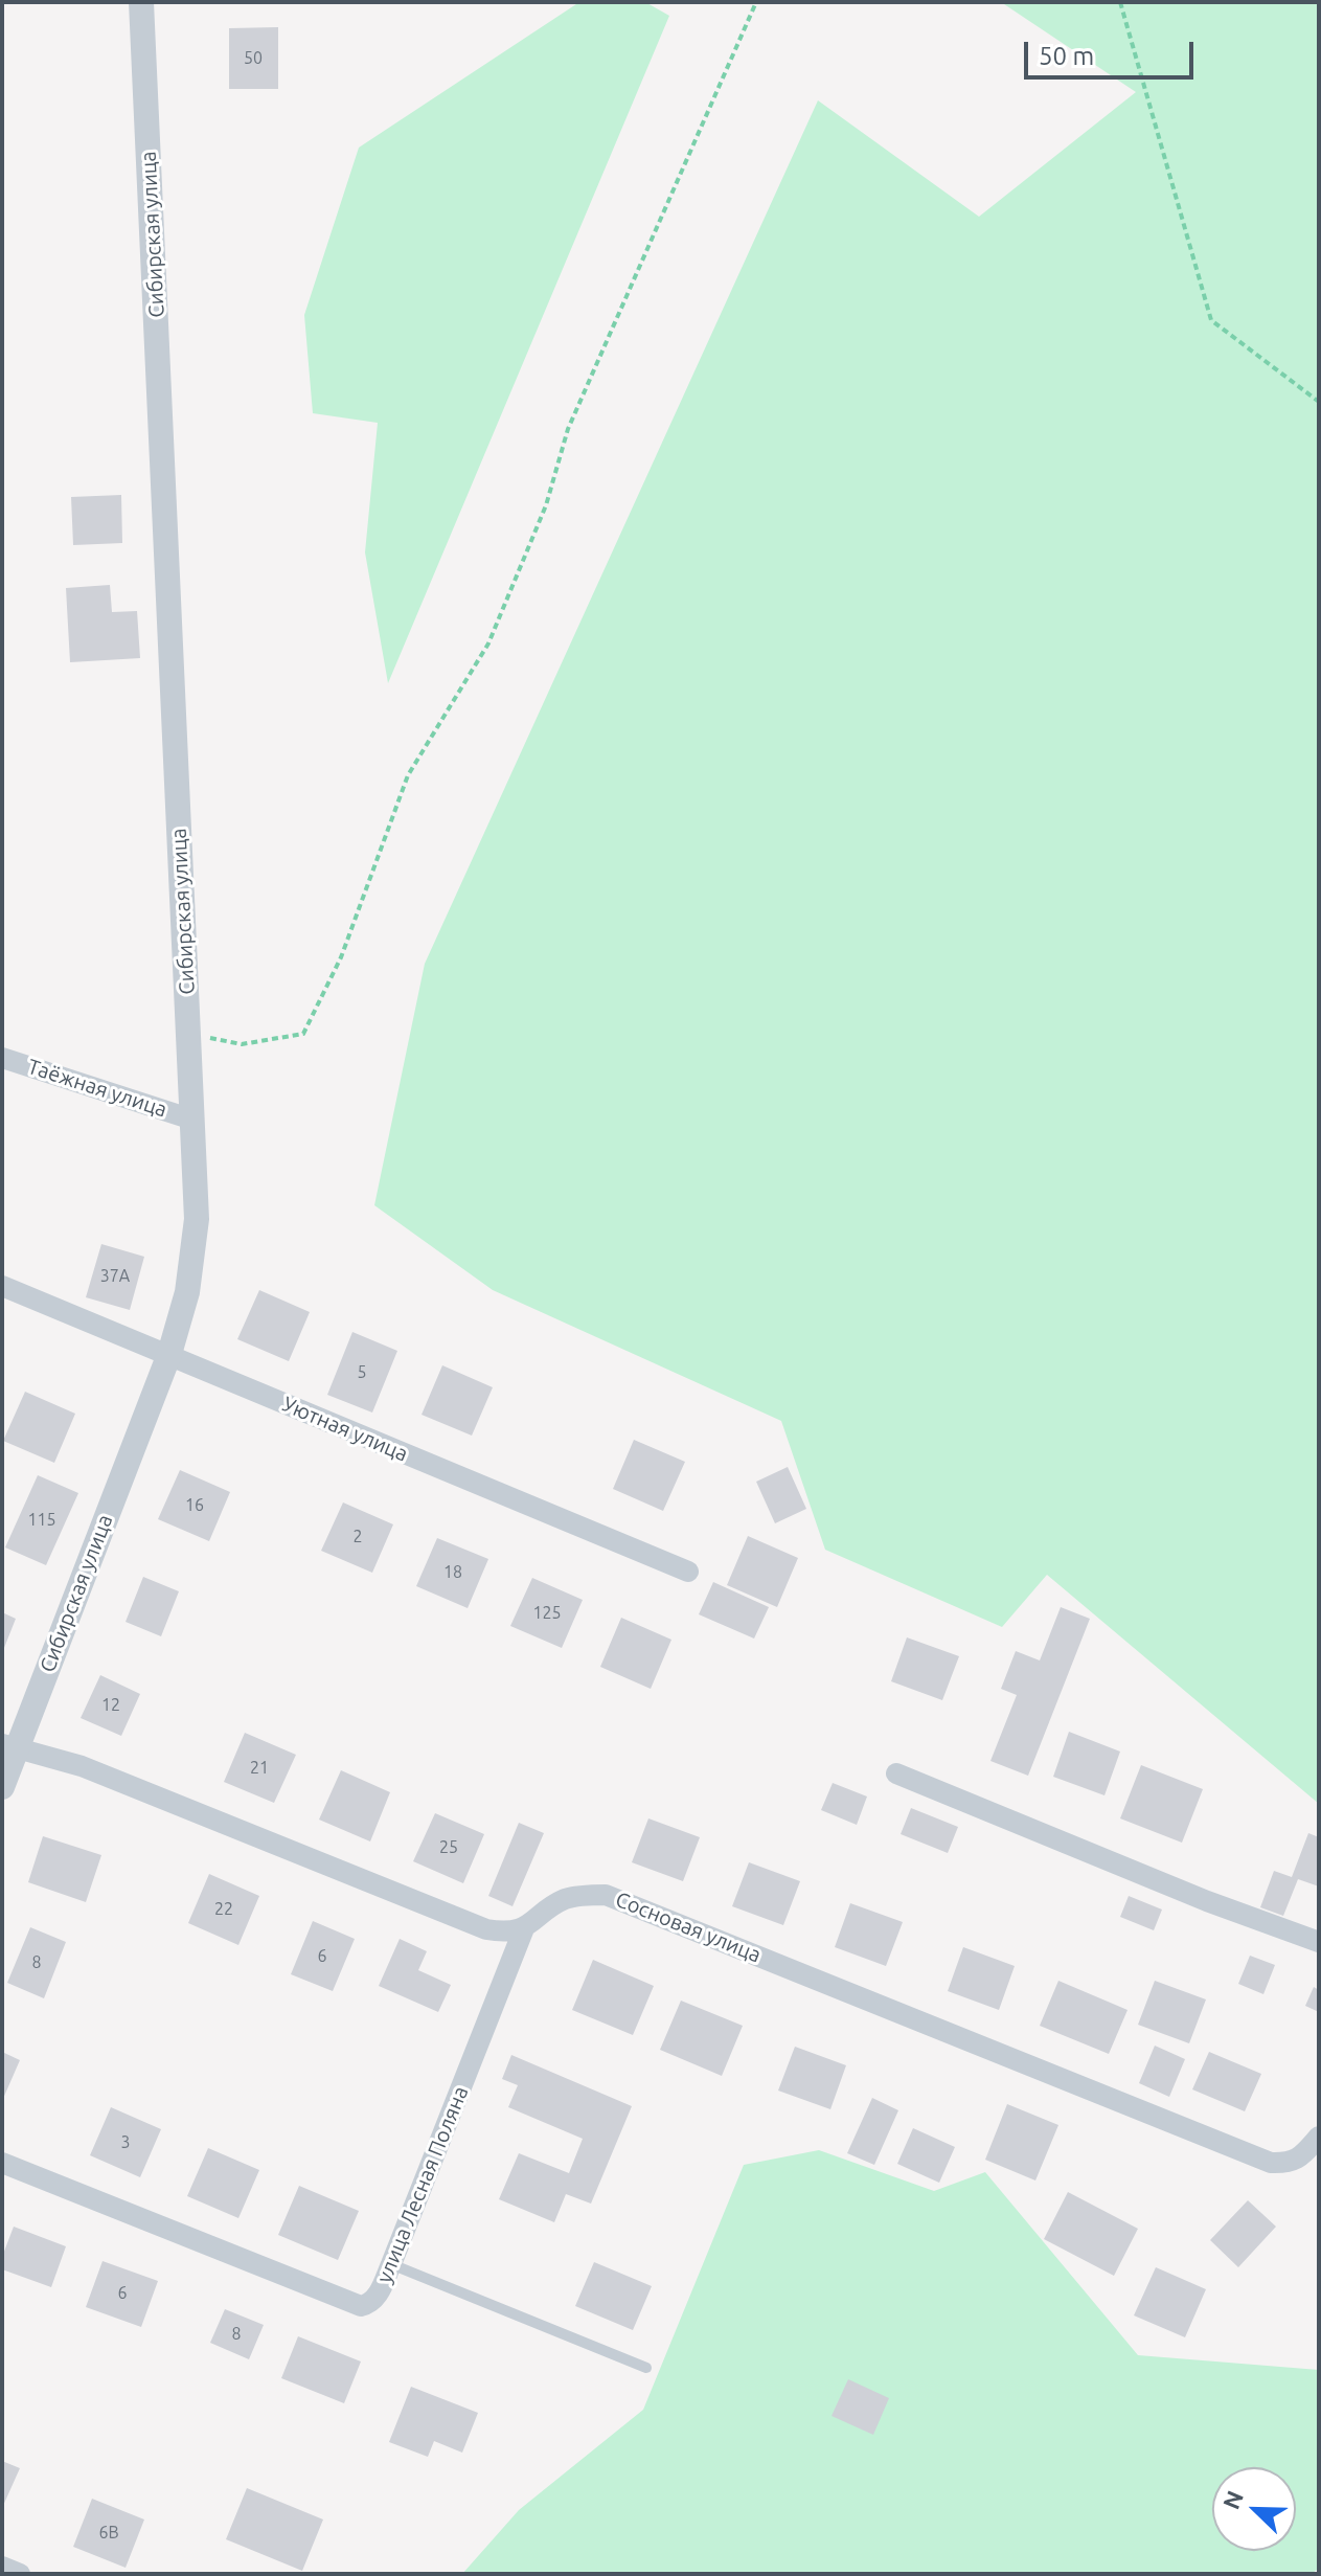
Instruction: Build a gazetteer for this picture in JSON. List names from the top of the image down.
{
  "streets": {
    "street": [
      "Сибирская улица",
      "Таёжная улица",
      "Уютная улица",
      "Сосновая улица",
      "улица Лесная Поляна"
    ]
  },
  "crossings": [
    ["Сибирская улица", "Таёжная улица"],
    ["Сибирская улица", "Уютная улица"],
    ["Сосновая улица", "улица Лесная Поляна"]
  ],
  "house_numbers": [
    "50",
    "37А",
    "5",
    "16",
    "115",
    "2",
    "18",
    "125",
    "12",
    "21",
    "25",
    "22",
    "6",
    "8",
    "3",
    "6",
    "8",
    "6В"
  ],
  "scale_bar": "50 m",
  "north": "top left"
}
